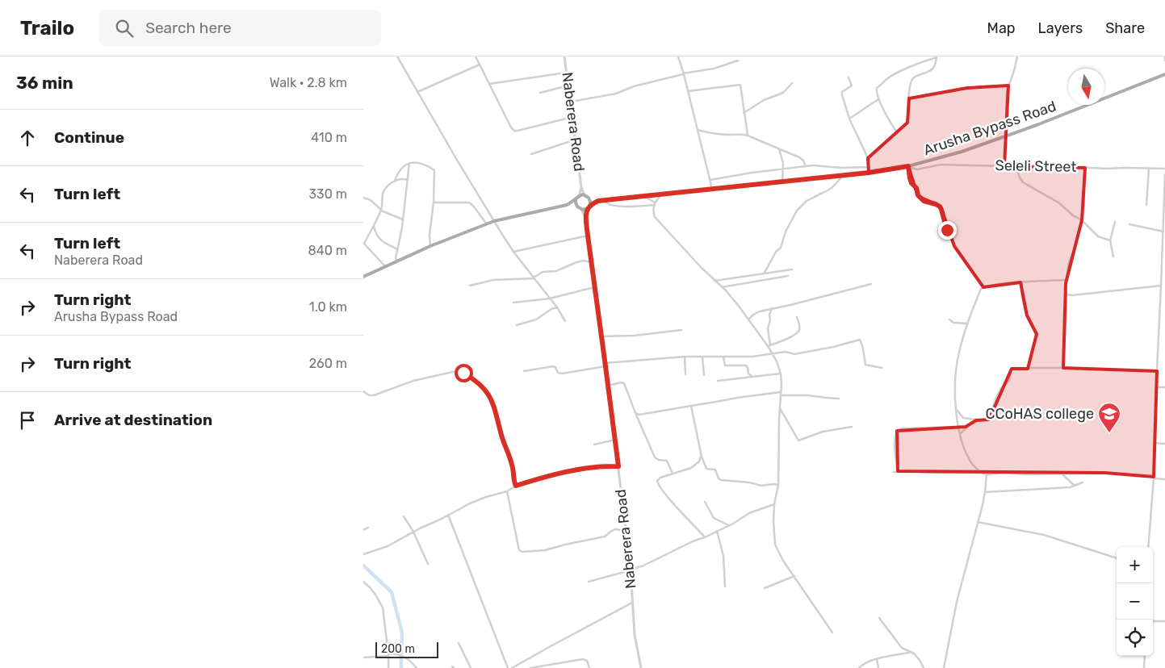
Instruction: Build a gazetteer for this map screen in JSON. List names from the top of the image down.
{
  "streets": {
    "main road": ["Arusha Bypass Road"],
    "street": ["Naberera Road", "Seleli Street"]
  },
  "crossings": [
    ["Naberera Road", "Arusha Bypass Road"],
    ["Arusha Bypass Road", "Seleli Street"]
  ],
  "places": {
    "school or university": ["CCoHAS college"]
  },
  "scale_bar": "200 m",
  "north": "bottom",
  "page": {
    "header": "Trailo",
    "search": "Search here",
    "nav": ["Map", "Layers", "Share"],
    "heading": ["36 min", "Walk · 2.8 km"],
    "list": [
      ["Continue", "410 m"],
      ["Turn left", "330 m"],
      ["Turn left", "Naberera Road", "840 m"],
      ["Turn right", "Arusha Bypass Road", "1.0 km"],
      ["Turn right", "260 m"],
      "Arrive at destination"
    ],
    "map_buttons": ["+", "−"],
    "scale": "200 m"
  }
}
